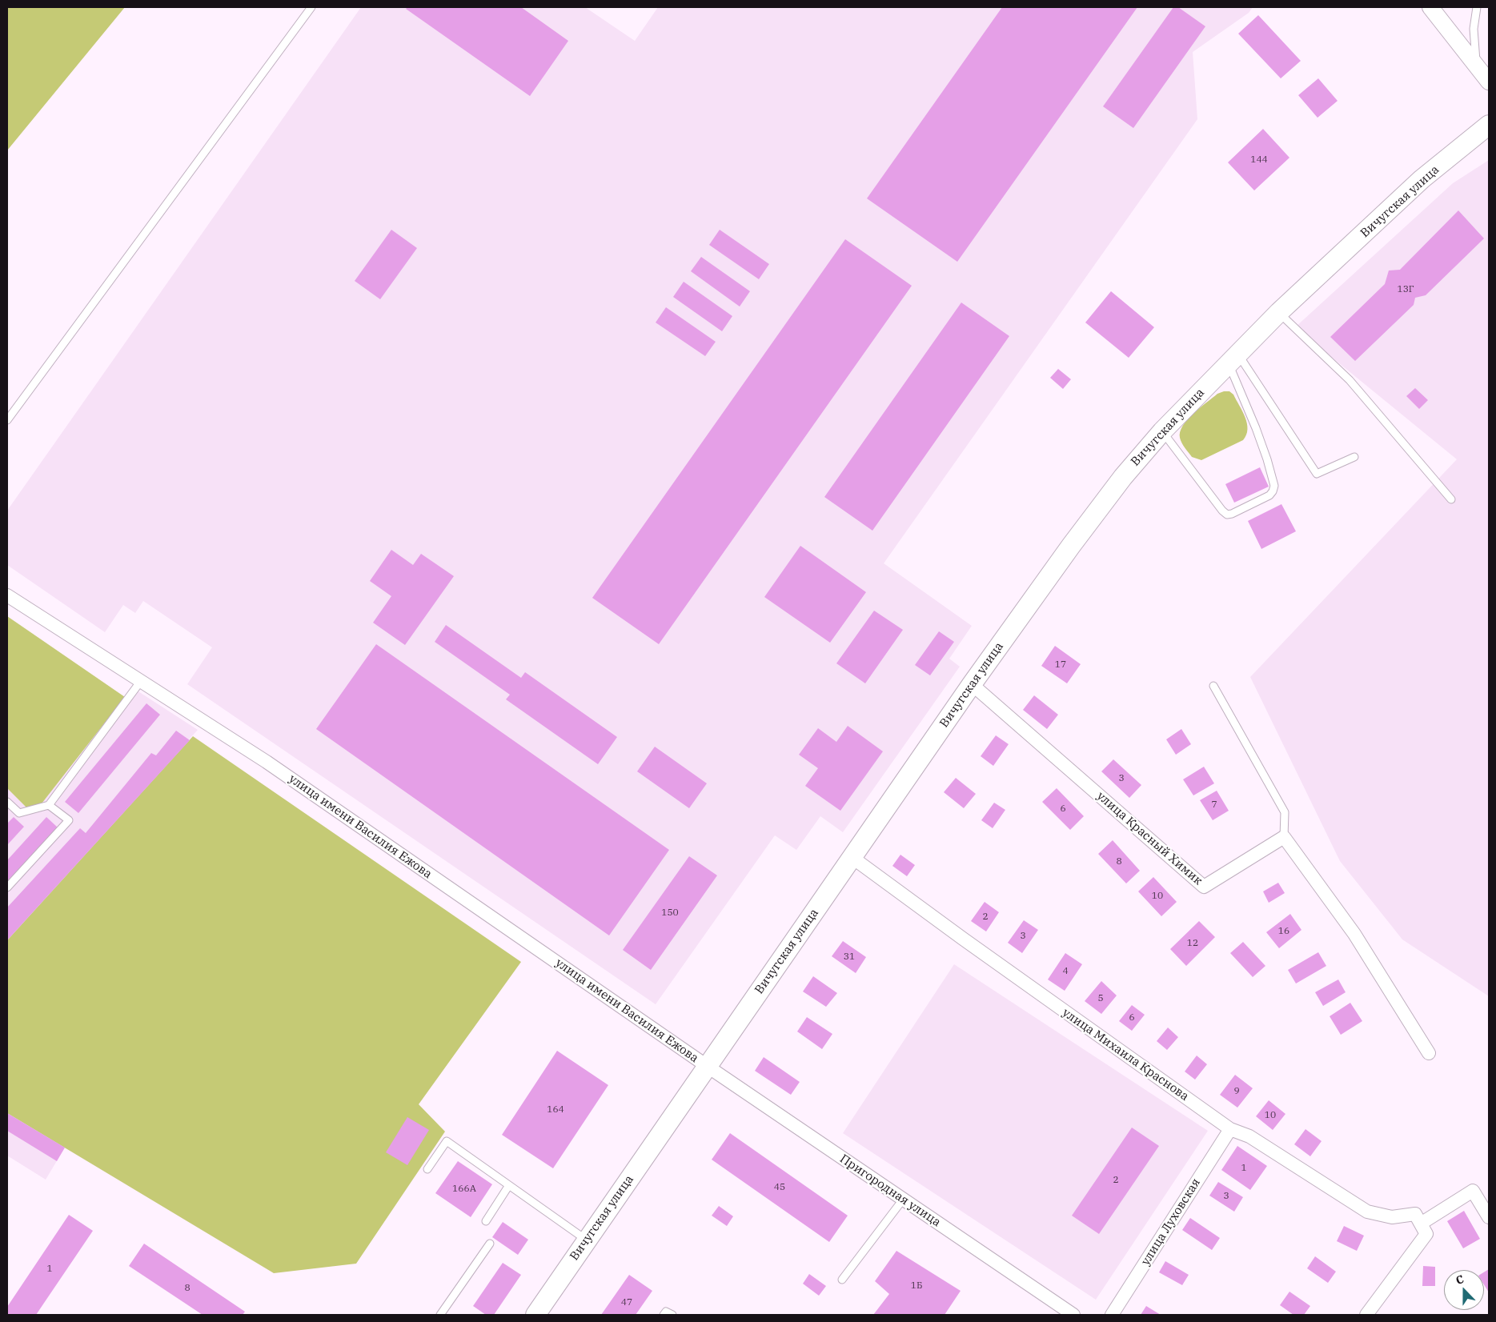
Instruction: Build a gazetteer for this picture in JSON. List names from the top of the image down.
{
  "streets": {
    "main road": ["Вичугская улица"],
    "street": [
      "улица имени Василия Ежова",
      "улица Красный Химик",
      "улица Михаила Краснова",
      "Пригородная улица",
      "улица Луховская"
    ]
  },
  "crossings": [
    ["Вичугская улица", "улица имени Василия Ежова"],
    ["Вичугская улица", "улица Красный Химик"],
    ["Вичугская улица", "улица Михаила Краснова"],
    ["Вичугская улица", "Пригородная улица"],
    ["улица имени Василия Ежова", "Пригородная улица"],
    ["улица Михаила Краснова", "улица Луховская"]
  ],
  "house_numbers": [
    "144",
    "13Г",
    "17",
    "3",
    "7",
    "6",
    "8",
    "10",
    "150",
    "2",
    "16",
    "3",
    "12",
    "31",
    "4",
    "5",
    "6",
    "9",
    "164",
    "10",
    "1",
    "2",
    "45",
    "166А",
    "3",
    "1",
    "1Б",
    "8",
    "47"
  ],
  "north": "top"
}
